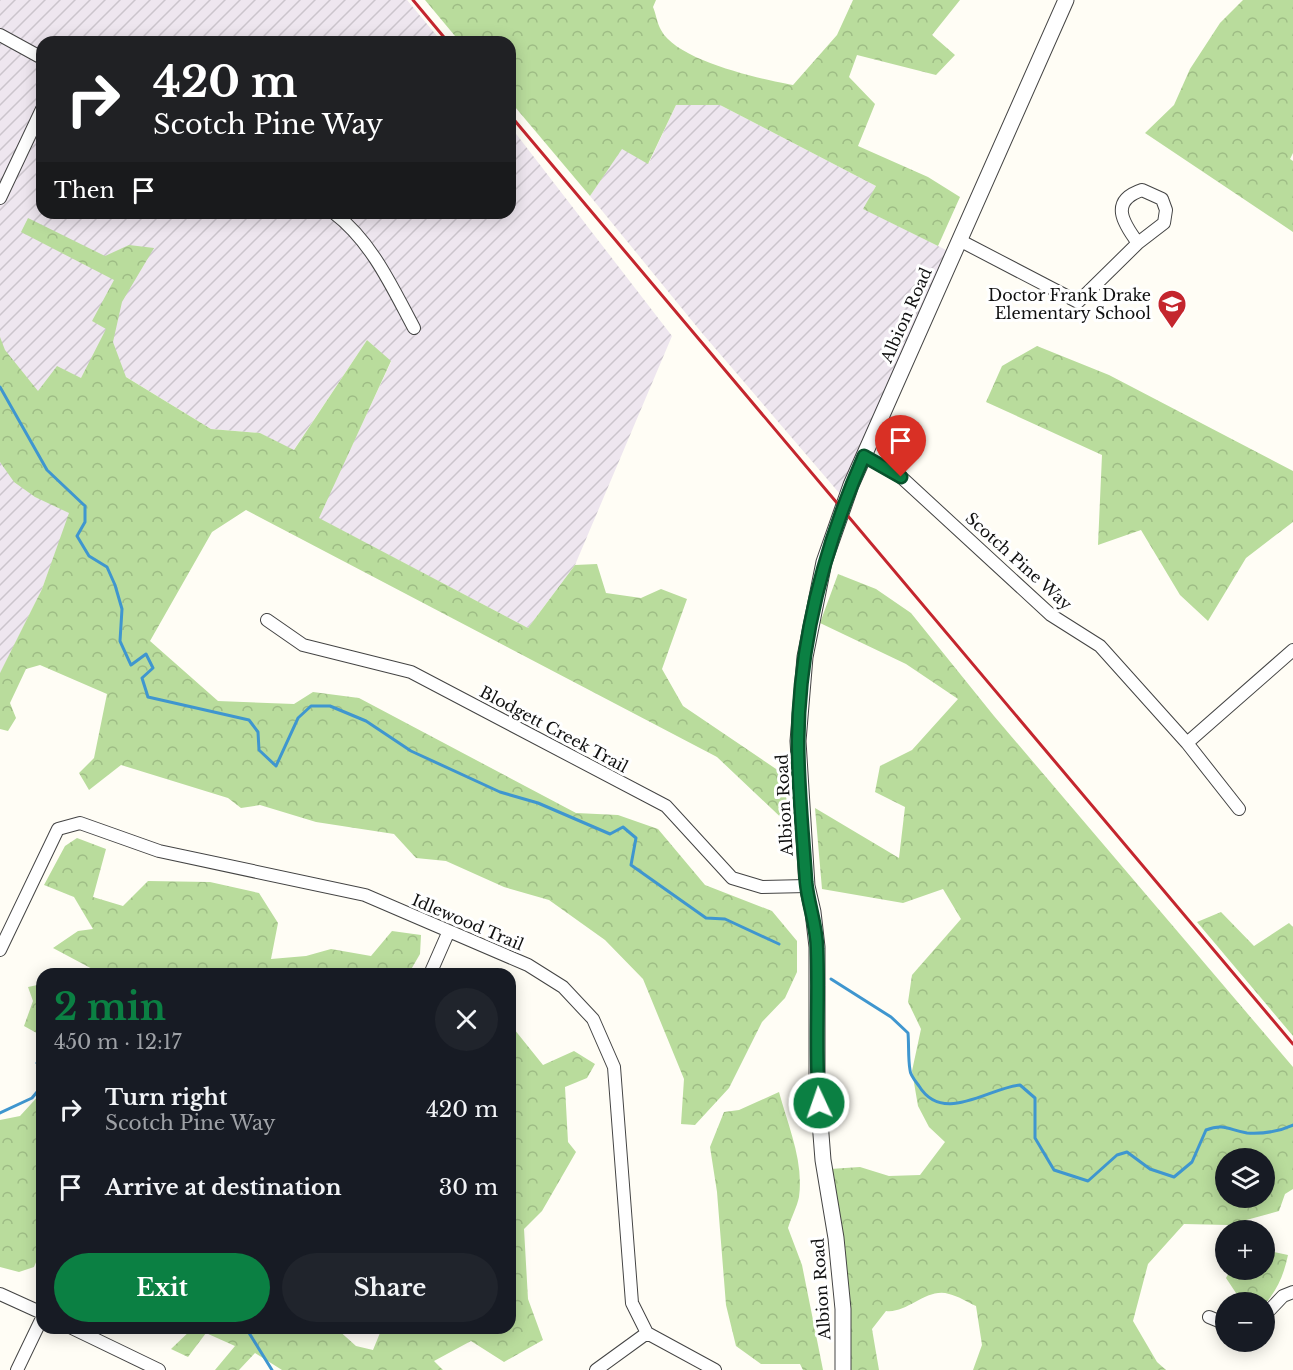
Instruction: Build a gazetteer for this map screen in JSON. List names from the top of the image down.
{
  "streets": {
    "street": [
      "Albion Road",
      "Scotch Pine Way",
      "Blodgett Creek Trail",
      "Idlewood Trail"
    ]
  },
  "crossings": [
    ["Albion Road", "Scotch Pine Way"],
    ["Albion Road", "Blodgett Creek Trail"]
  ],
  "places": {
    "school or university": ["Doctor Frank Drake Elementary School"]
  },
  "page": {
    "turn": ["420 m", "Scotch Pine Way"],
    "then": "Then",
    "heading": ["2 min", "450 m · 12:17"],
    "list": [
      {
        "name": "Turn right",
        "note": "Scotch Pine Way",
        "value": "420 m"
      },
      {
        "name": "Arrive at destination",
        "value": "30 m"
      }
    ],
    "map_buttons": ["+", "−"],
    "buttons": ["Exit", "Share"]
  }
}
